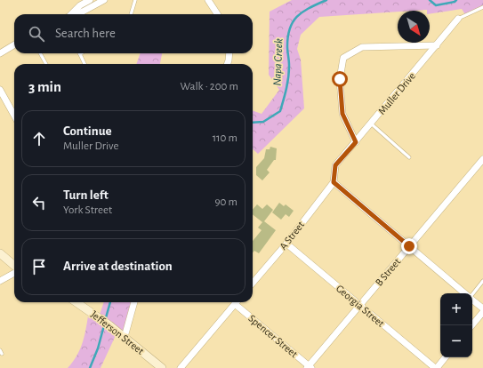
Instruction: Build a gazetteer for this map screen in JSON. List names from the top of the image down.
{
  "streets": {
    "main road": ["Jefferson Street"],
    "street": [
      "Muller Drive",
      "A Street",
      "B Street",
      "Georgia Street",
      "Spencer Street"
    ]
  },
  "crossings": [
    ["Muller Drive", "A Street"],
    ["A Street", "Georgia Street"],
    ["B Street", "Georgia Street"],
    ["B Street", "Spencer Street"]
  ],
  "water": ["Napa Creek"],
  "north": "bottom right",
  "page": {
    "search": "Search here",
    "heading": ["3 min", "Walk · 200 m"],
    "list": [
      ["Continue", "Muller Drive", "110 m"],
      ["Turn left", "York Street", "90 m"],
      "Arrive at destination"
    ],
    "map_buttons": ["+", "−"]
  }
}
